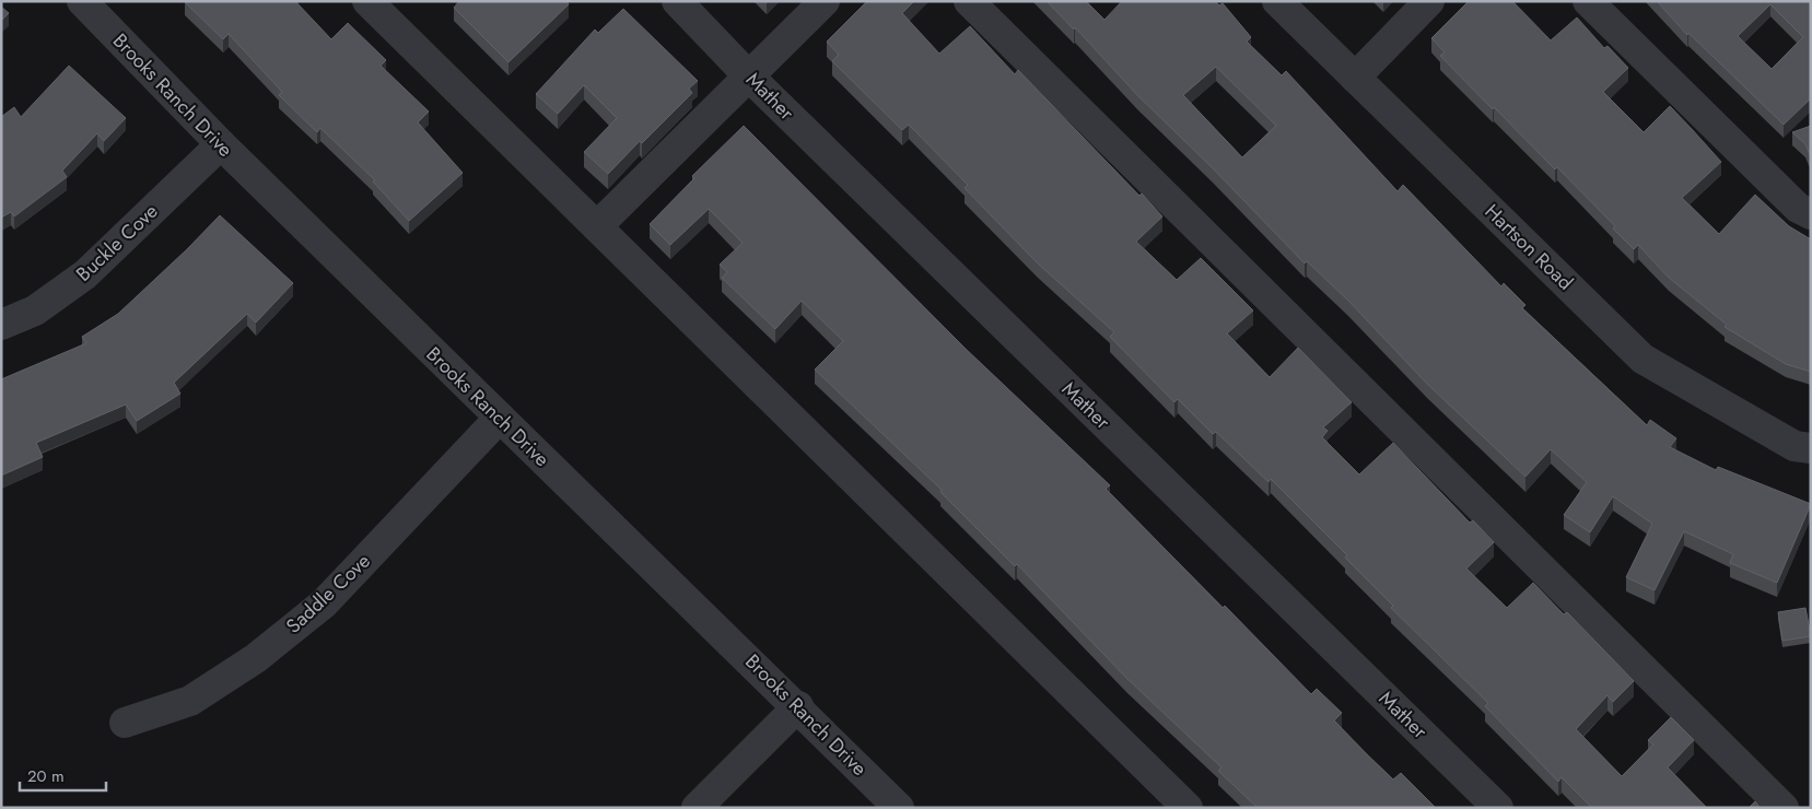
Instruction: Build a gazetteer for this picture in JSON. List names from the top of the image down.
{
  "streets": {
    "street": [
      "Brooks Ranch Drive",
      "Mather",
      "Buckle Cove",
      "Hartson Road",
      "Saddle Cove"
    ]
  },
  "crossings": [
    ["Brooks Ranch Drive", "Buckle Cove"],
    ["Brooks Ranch Drive", "Saddle Cove"]
  ],
  "scale_bar": "20 m"
}
